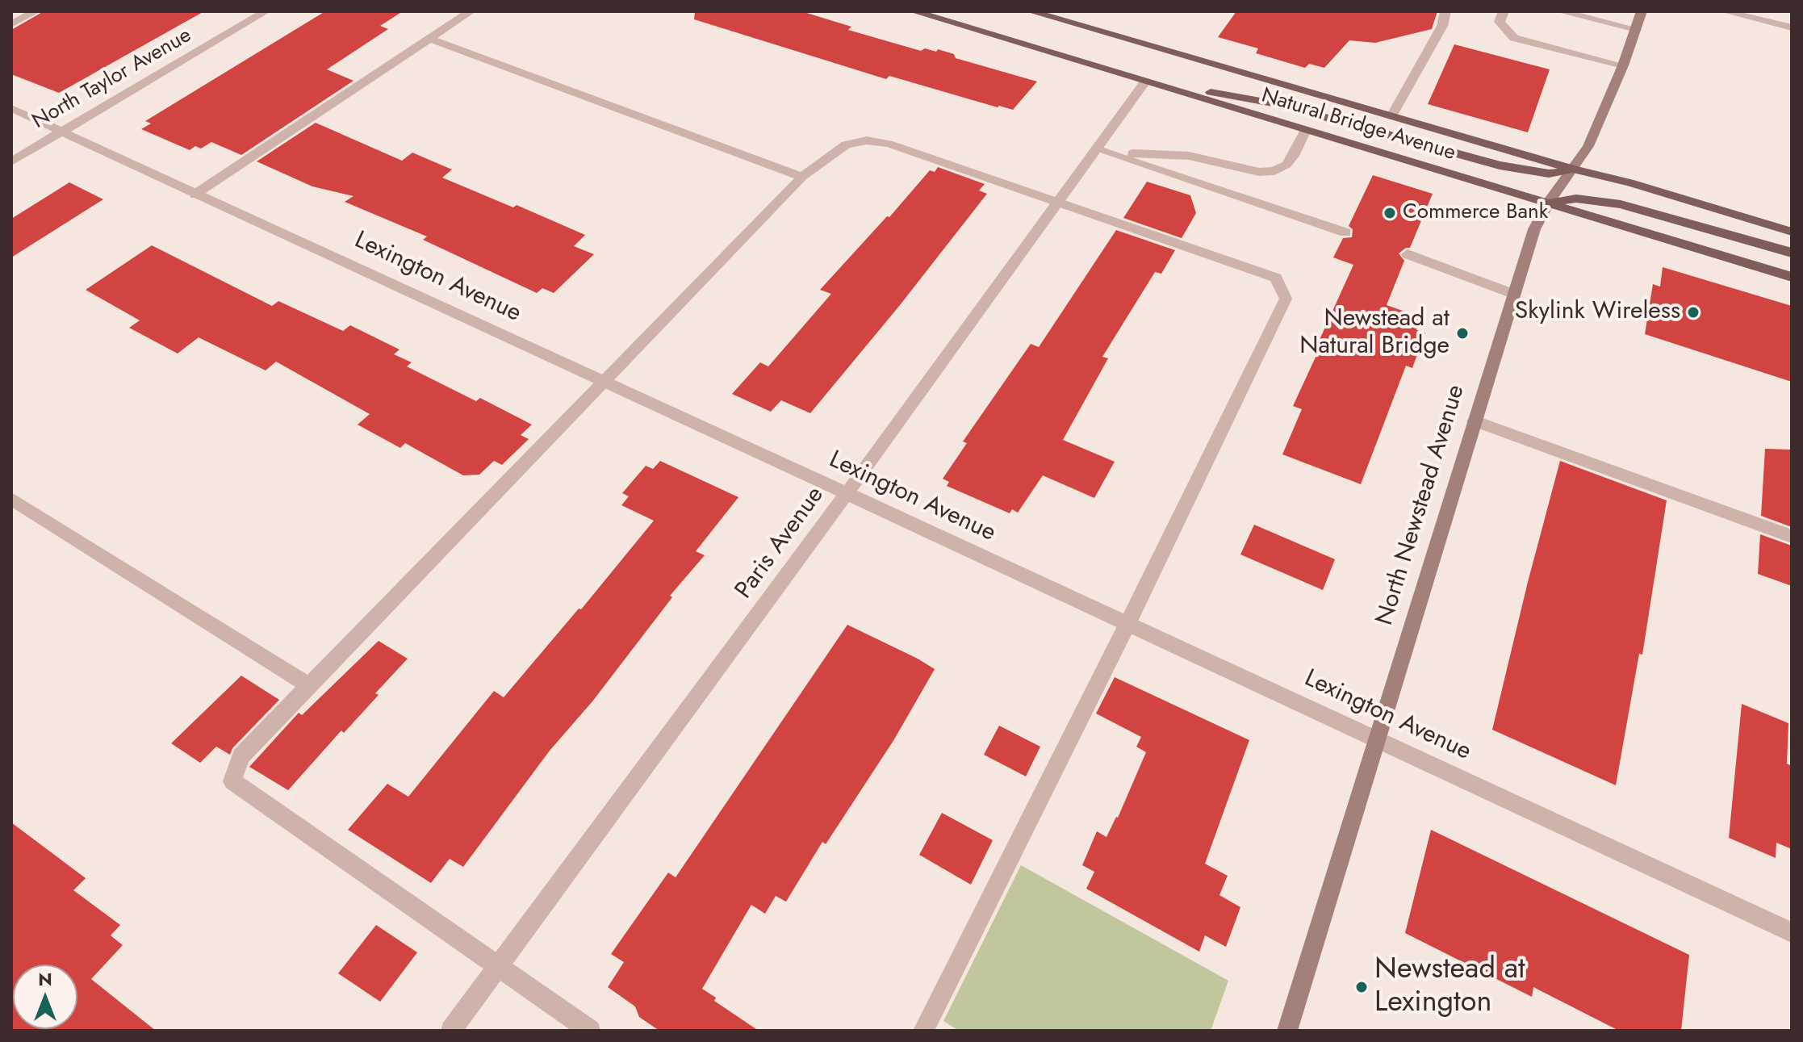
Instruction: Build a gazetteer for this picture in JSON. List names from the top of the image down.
{
  "streets": {
    "main road": ["Natural Bridge Avenue"],
    "street": [
      "North Taylor Avenue",
      "Lexington Avenue",
      "North Newstead Avenue",
      "Paris Avenue"
    ]
  },
  "crossings": [
    ["North Taylor Avenue", "Lexington Avenue"],
    ["Natural Bridge Avenue", "North Newstead Avenue"],
    ["Natural Bridge Avenue", "Paris Avenue"],
    ["Lexington Avenue", "North Newstead Avenue"],
    ["Lexington Avenue", "Paris Avenue"]
  ],
  "places": [
    "Commerce Bank",
    "Skylink Wireless",
    "Newstead at Natural Bridge",
    "Newstead at Lexington"
  ],
  "north": "top"
}
